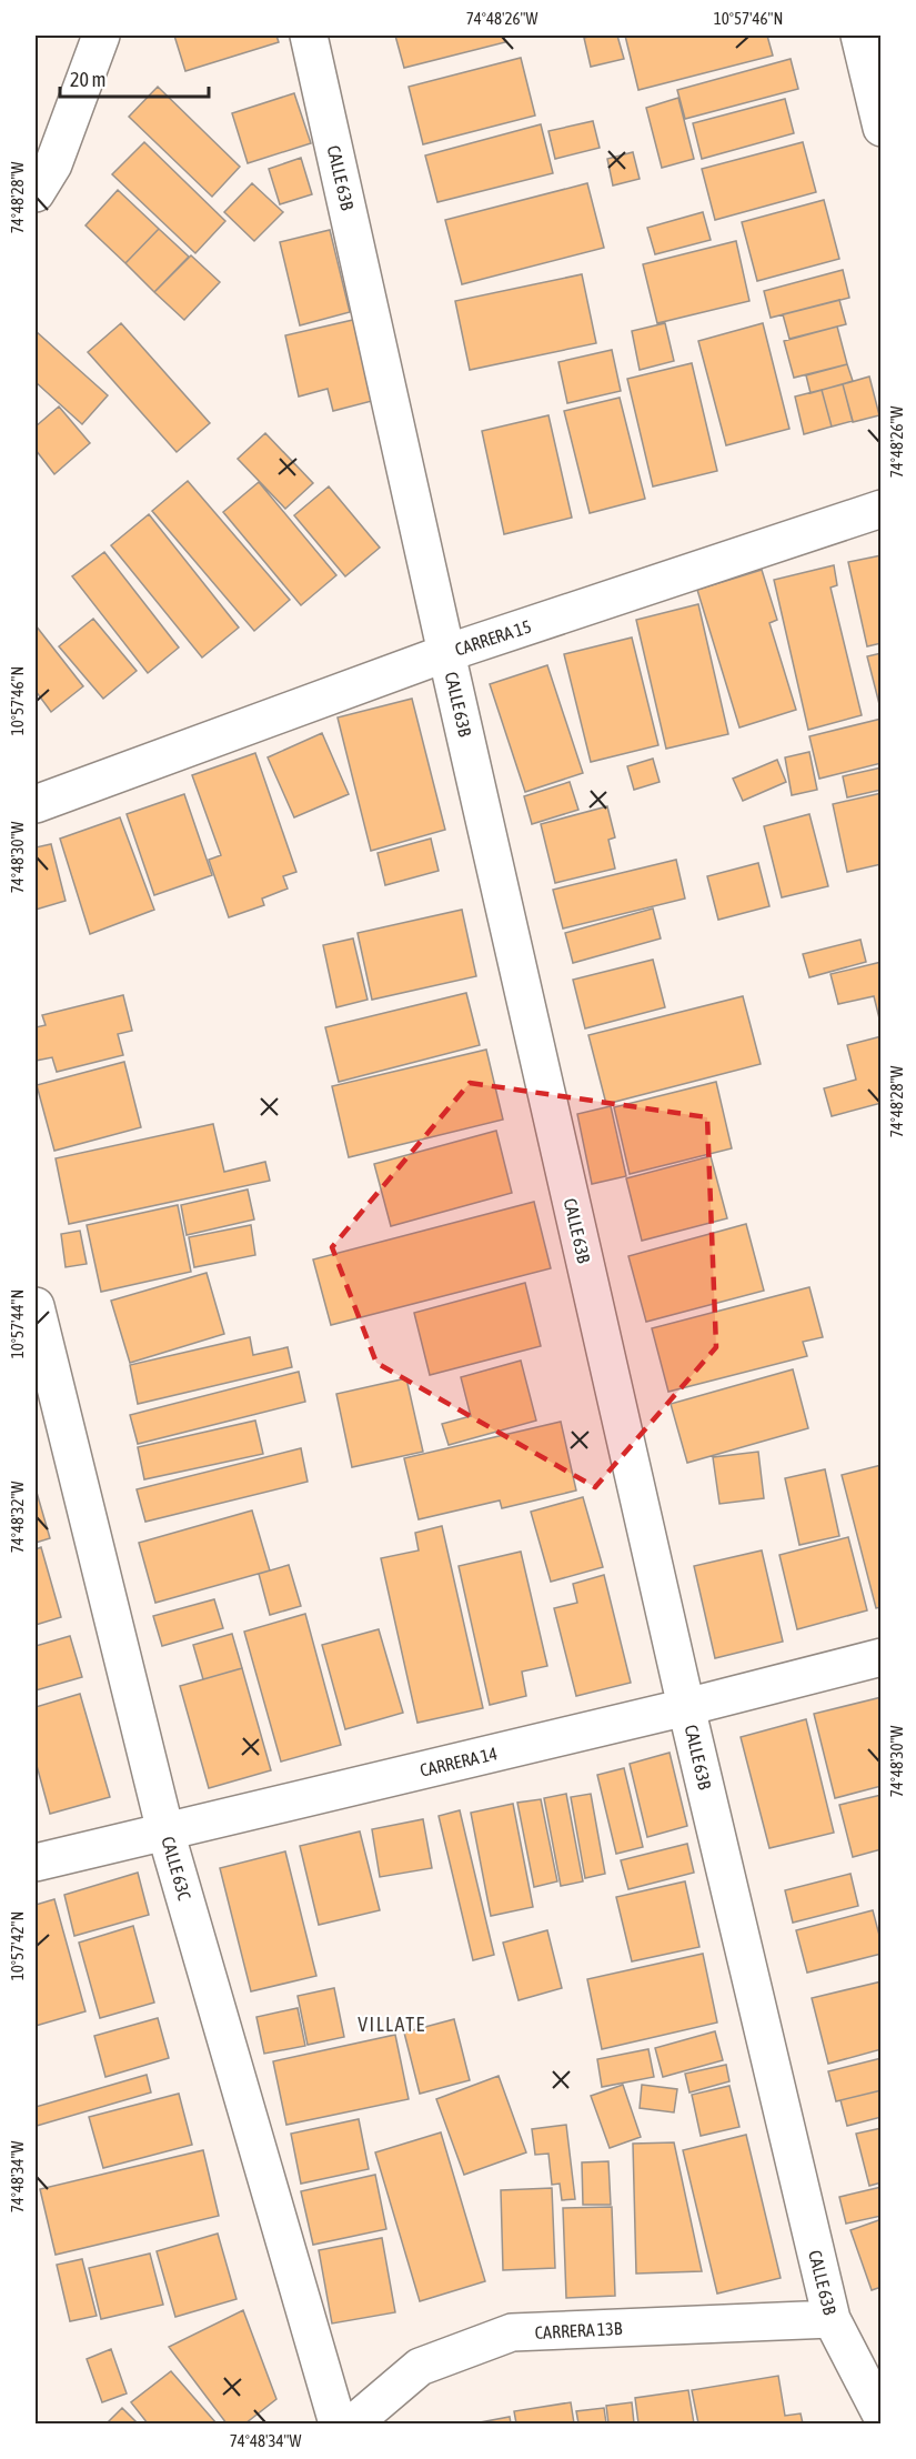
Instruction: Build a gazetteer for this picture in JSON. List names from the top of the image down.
{
  "streets": {
    "street": [
      "CALLE 63B",
      "CARRERA 15",
      "CARRERA 14",
      "CALLE 63C",
      "CARRERA 13B"
    ]
  },
  "crossings": [
    ["CALLE 63B", "CARRERA 15"],
    ["CALLE 63B", "CARRERA 14"],
    ["CALLE 63B", "CARRERA 13B"],
    ["CARRERA 14", "CALLE 63C"]
  ],
  "districts": ["VILLATE"],
  "scale_bar": "20 m",
  "coordinates": [
    "74°48'26\"W",
    "10°57'46\"N",
    "74°48'28\"W",
    "74°48'30\"W",
    "10°57'44\"N",
    "74°48'32\"W",
    "10°57'42\"N",
    "74°48'34\"W"
  ]
}
